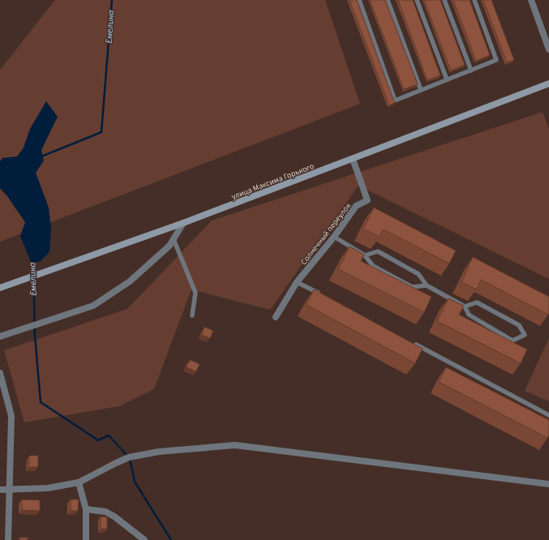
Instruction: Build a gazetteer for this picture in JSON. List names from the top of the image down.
{
  "streets": {
    "main road": ["улица Максима Горького"],
    "street": ["Солнечный переулок"]
  },
  "crossings": [
    ["улица Максима Горького", "Солнечный переулок"]
  ],
  "water": ["Емелина"]
}
